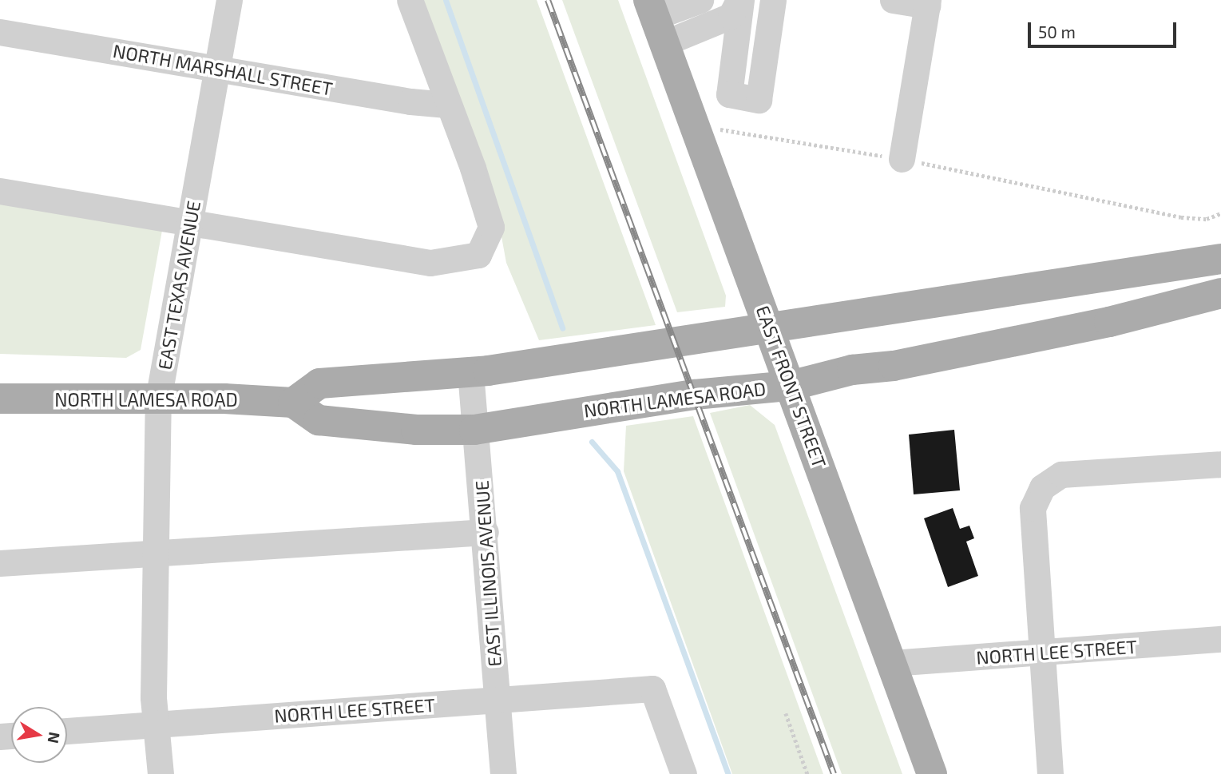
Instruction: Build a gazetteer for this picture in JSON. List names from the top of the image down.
{
  "streets": {
    "main road": ["EAST FRONT STREET", "NORTH LAMESA ROAD"],
    "street": [
      "NORTH MARSHALL STREET",
      "EAST TEXAS AVENUE",
      "EAST ILLINOIS AVENUE",
      "NORTH LEE STREET"
    ]
  },
  "crossings": [
    ["NORTH MARSHALL STREET", "EAST TEXAS AVENUE"],
    ["EAST TEXAS AVENUE", "NORTH LAMESA ROAD"],
    ["EAST TEXAS AVENUE", "NORTH LEE STREET"],
    ["EAST FRONT STREET", "NORTH LAMESA ROAD"],
    ["EAST FRONT STREET", "NORTH LEE STREET"],
    ["NORTH LAMESA ROAD", "EAST ILLINOIS AVENUE"],
    ["EAST ILLINOIS AVENUE", "NORTH LEE STREET"]
  ],
  "scale_bar": "50 m",
  "north": "right"
}
